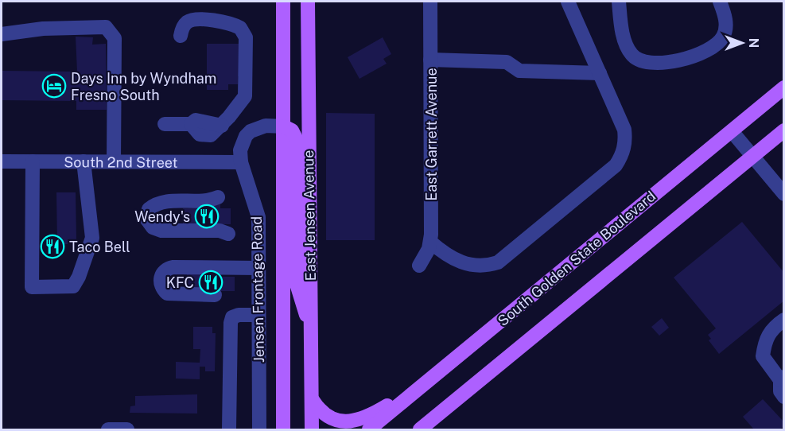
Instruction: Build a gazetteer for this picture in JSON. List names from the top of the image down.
{
  "streets": {
    "main road": ["East Jensen Avenue", "South Golden State Boulevard"],
    "street": ["East Garrett Avenue", "South 2nd Street", "Jensen Frontage Road"]
  },
  "crossings": [
    ["South 2nd Street", "Jensen Frontage Road"],
    ["East Jensen Avenue", "Jensen Frontage Road"]
  ],
  "places": {
    "hotel": ["Days Inn by Wyndham Fresno South"],
    "restaurant": ["Wendy's", "Taco Bell", "KFC"]
  },
  "north": "right"
}
